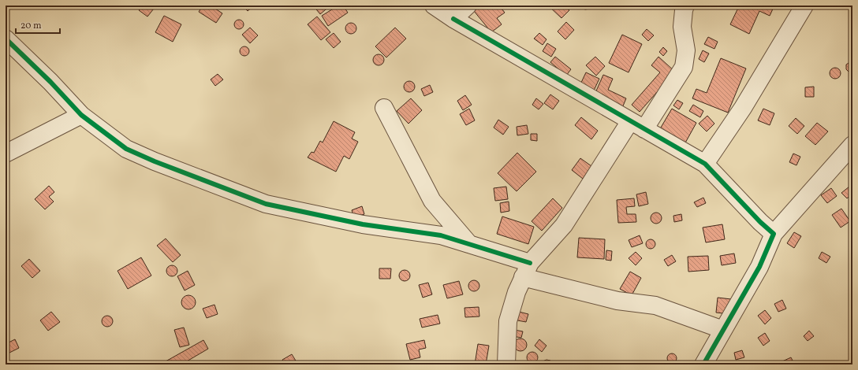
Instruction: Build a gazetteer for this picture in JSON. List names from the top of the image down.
{
  "scale_bar": "20 m"
}
